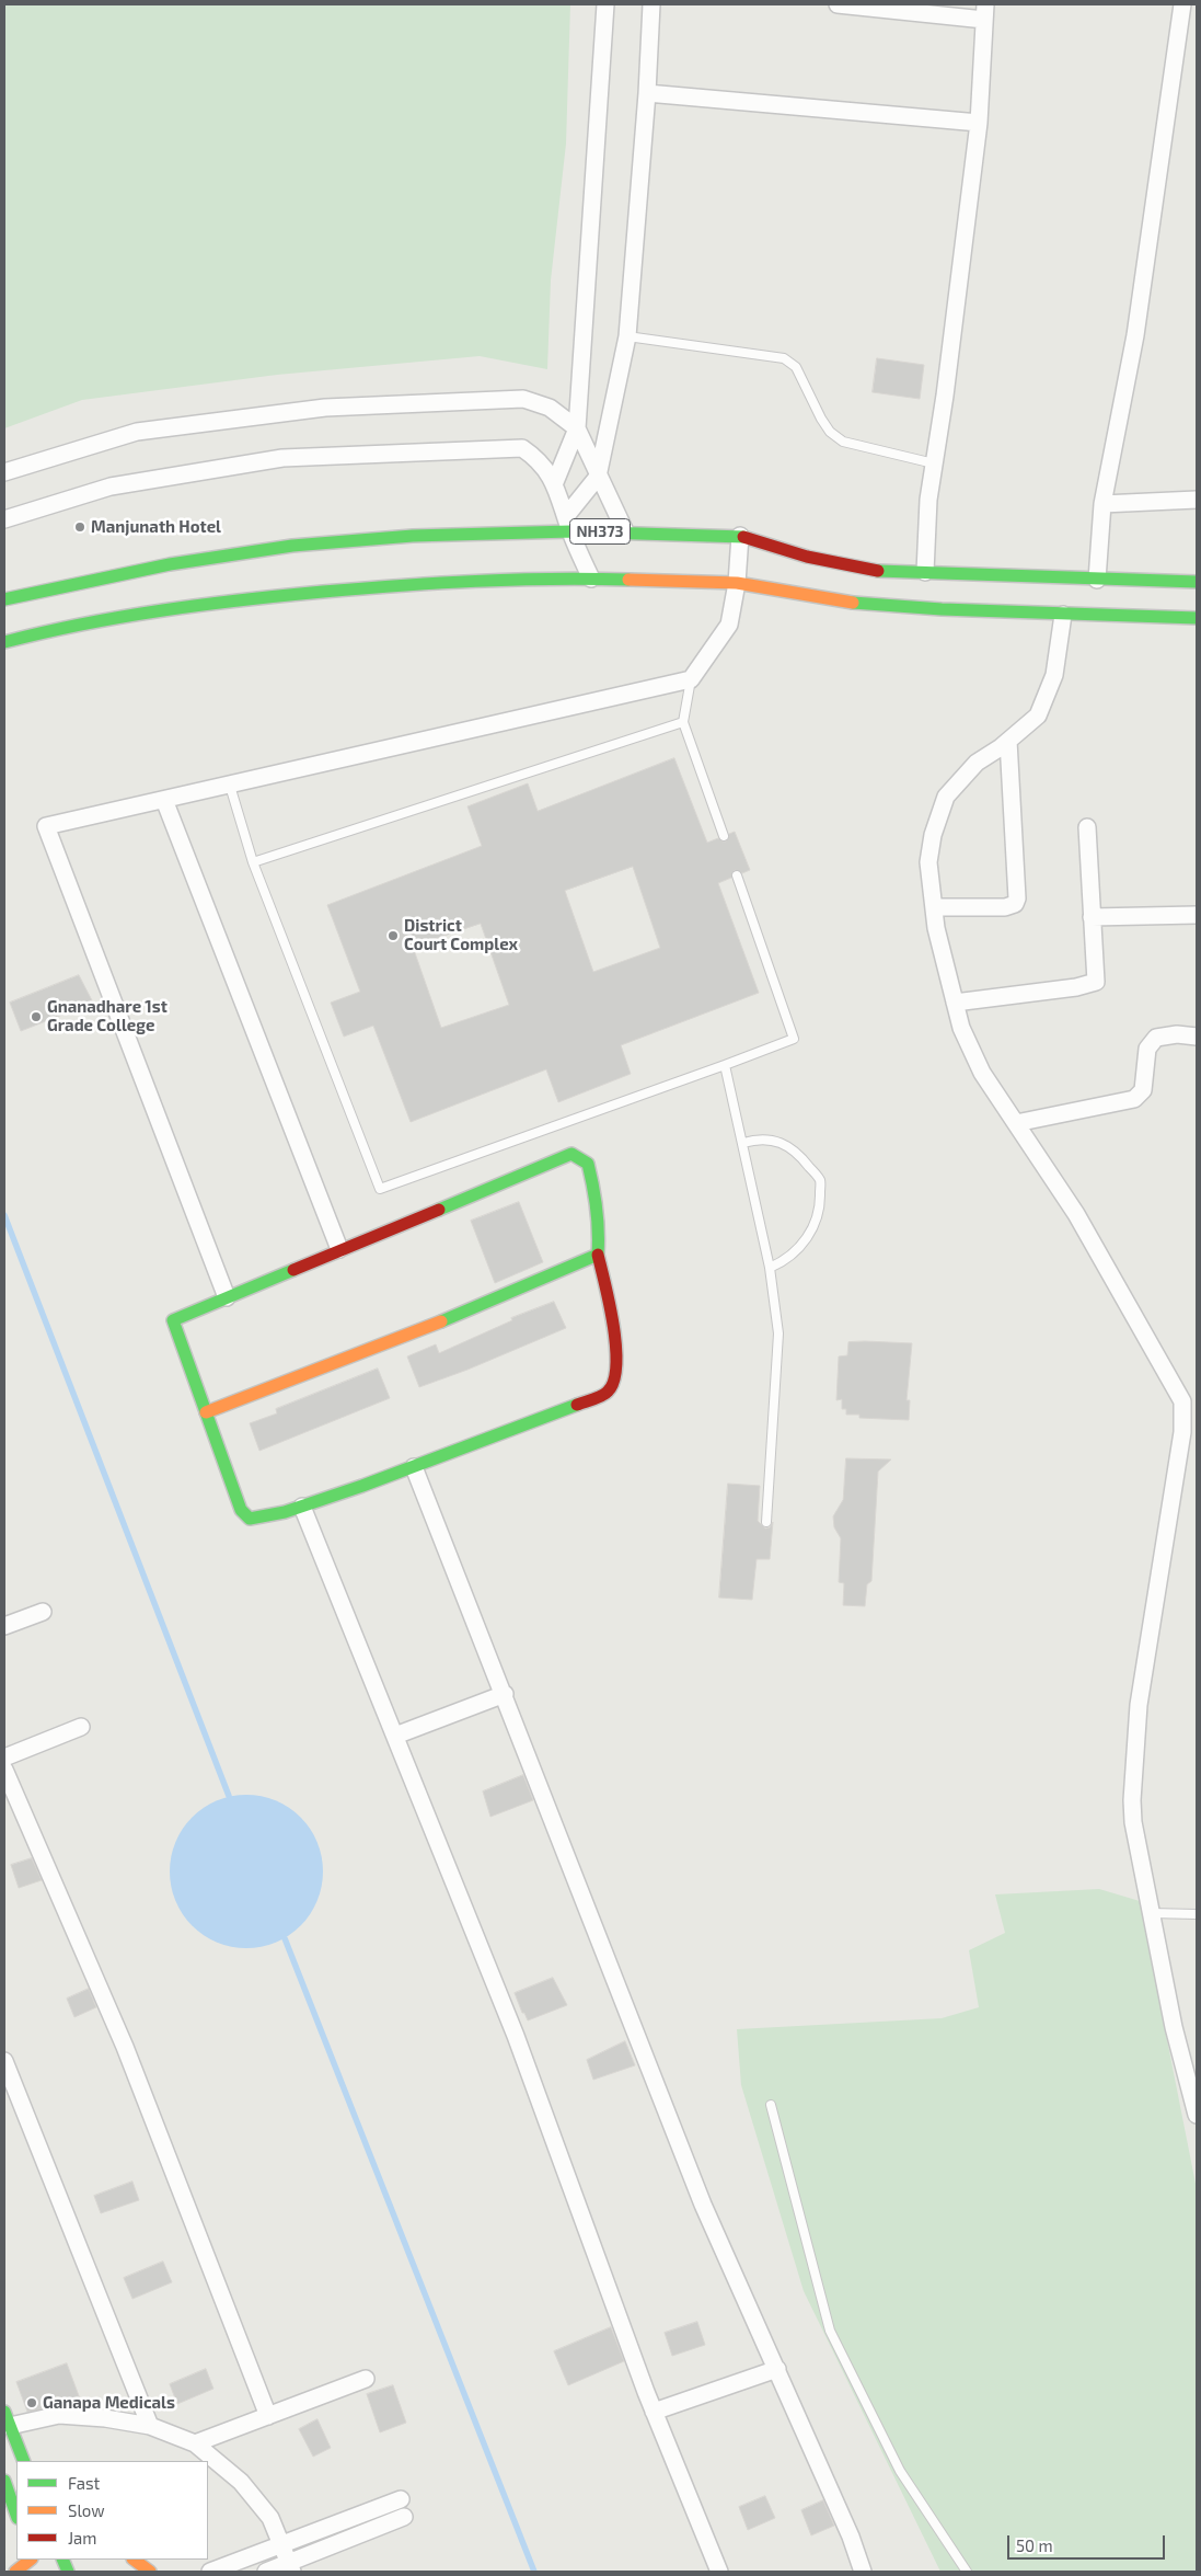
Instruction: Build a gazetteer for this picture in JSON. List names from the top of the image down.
{
  "streets": {
    "main road": ["NH373"]
  },
  "places": [
    "Manjunath Hotel",
    "District Court Complex",
    "Gnanadhare 1st Grade College",
    "Ganapa Medicals"
  ],
  "legend": ["Fast", "Slow", "Jam"],
  "scale_bar": "50 m"
}
